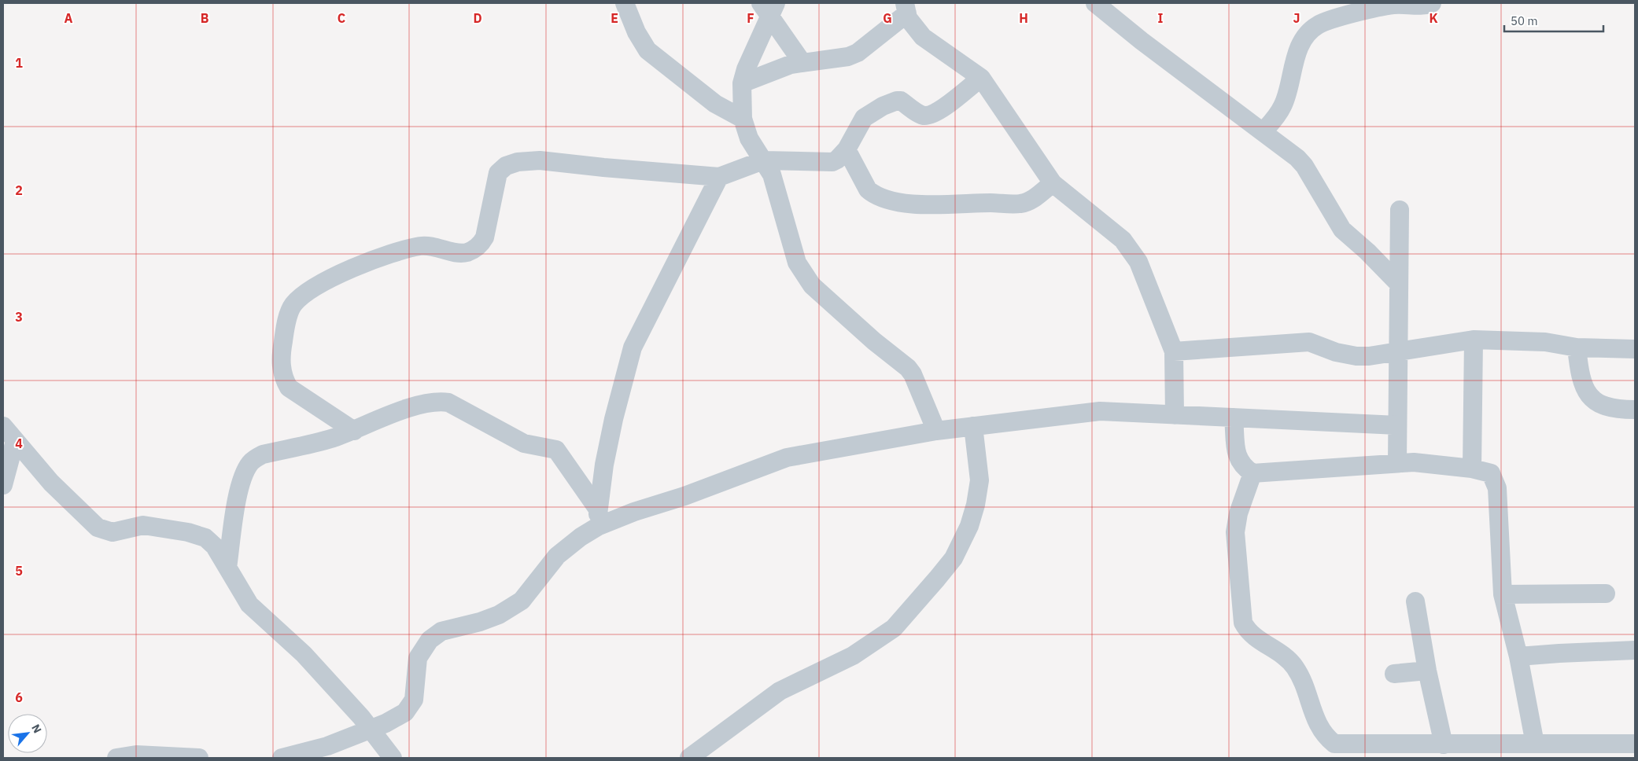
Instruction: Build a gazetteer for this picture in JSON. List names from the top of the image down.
{
  "scale_bar": "50 m",
  "north": "top right",
  "grid": {
    "columns": [
      "A",
      "B",
      "C",
      "D",
      "E",
      "F",
      "G",
      "H",
      "I",
      "J",
      "K"
    ],
    "rows": [
      "1",
      "2",
      "3",
      "4",
      "5",
      "6"
    ]
  }
}
